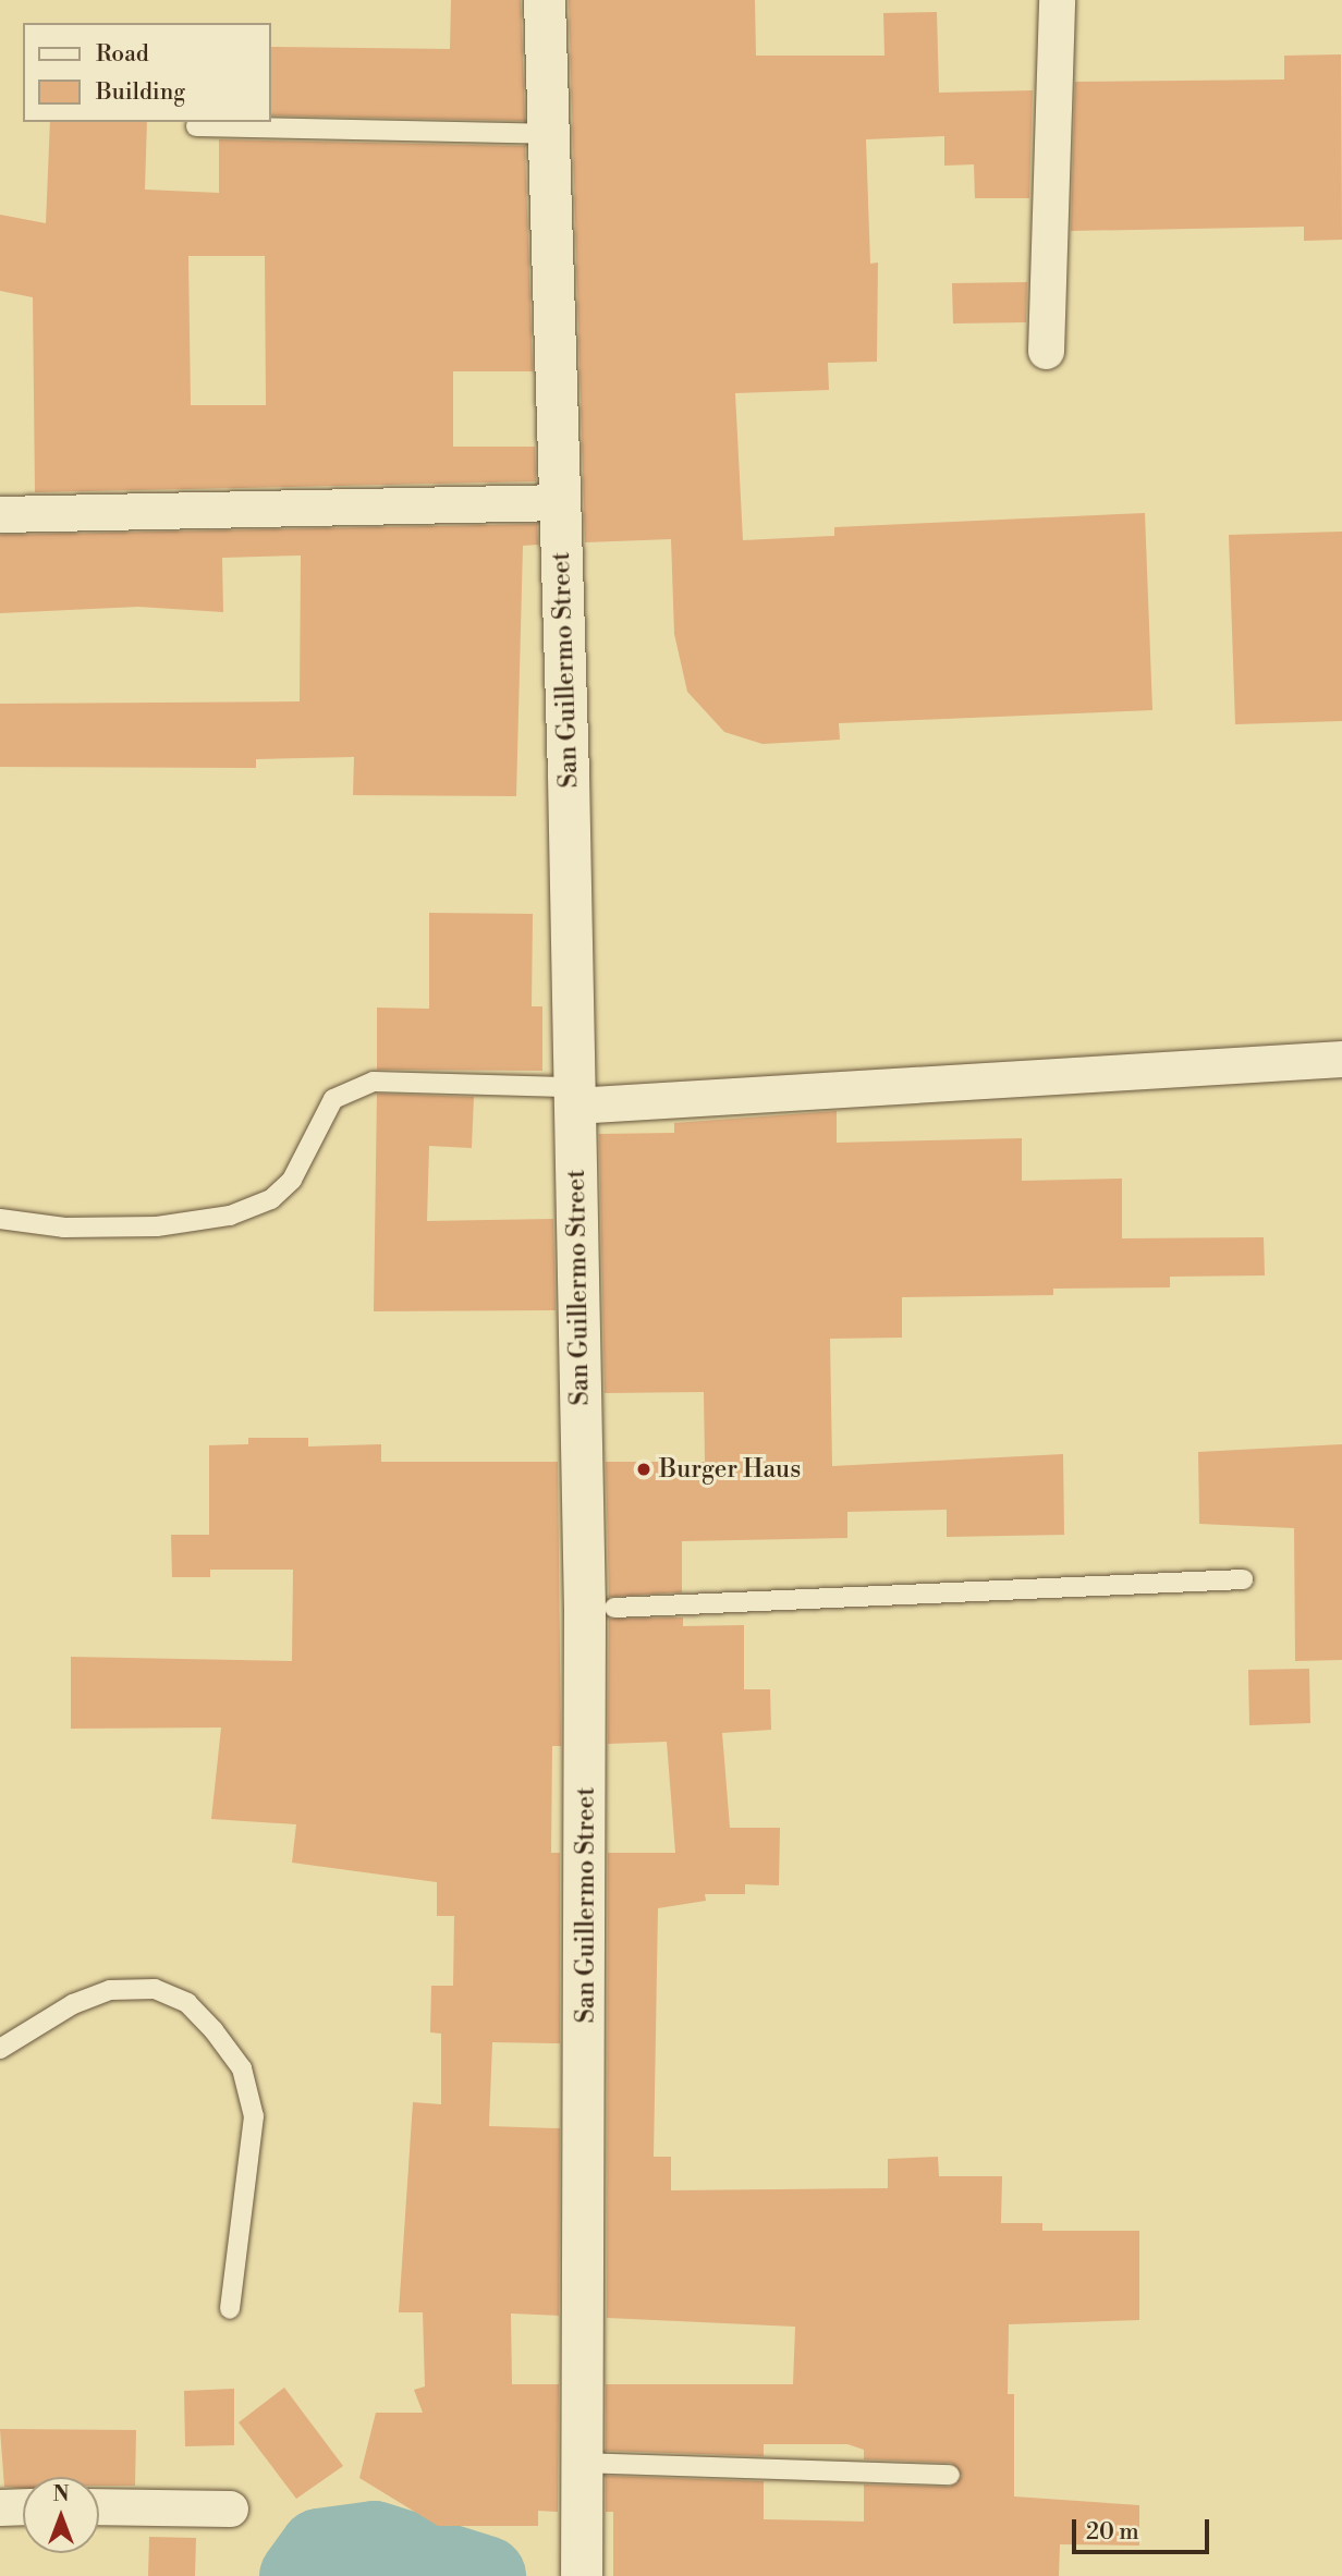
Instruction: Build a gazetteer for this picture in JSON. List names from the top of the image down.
{
  "streets": {
    "main road": ["San Guillermo Street"]
  },
  "places": ["Burger Haus"],
  "legend": ["Road", "Building"],
  "scale_bar": "20 m",
  "north": "top"
}
